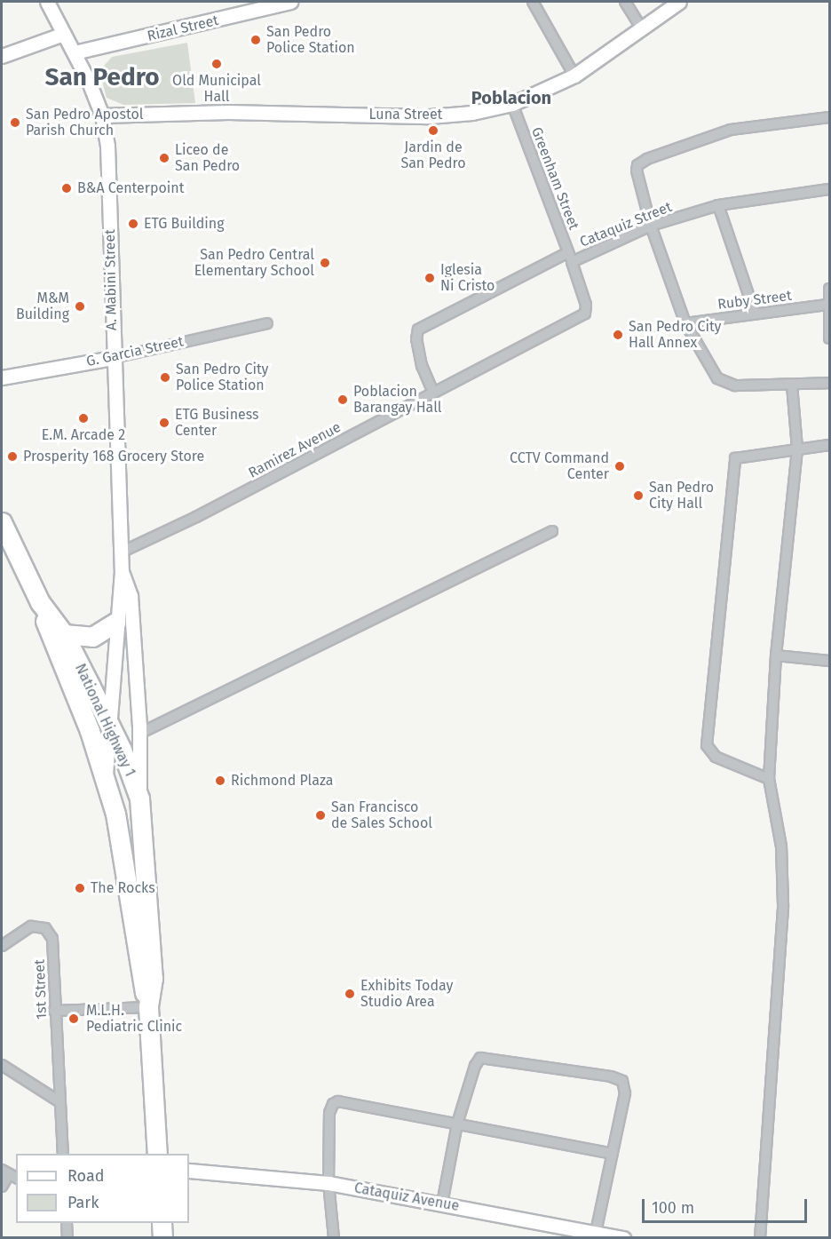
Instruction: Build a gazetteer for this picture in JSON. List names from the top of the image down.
{
  "streets": {
    "highway": ["National Highway 1"],
    "street": [
      "Rizal Street",
      "Luna Street",
      "Greenham Street",
      "Cataquiz Street",
      "A. Mabini Street",
      "Ruby Street",
      "G. Garcia Street",
      "Ramirez Avenue",
      "1st Street",
      "Cataquiz Avenue"
    ]
  },
  "crossings": [
    ["Rizal Street", "A. Mabini Street"],
    ["Luna Street", "Greenham Street"],
    ["Luna Street", "A. Mabini Street"],
    ["Greenham Street", "Cataquiz Street"],
    ["Cataquiz Street", "Ramirez Avenue"],
    ["A. Mabini Street", "G. Garcia Street"],
    ["A. Mabini Street", "Ramirez Avenue"],
    ["A. Mabini Street", "National Highway 1"]
  ],
  "districts": ["San Pedro", "Poblacion"],
  "places": [
    "San Pedro Police Station",
    "Old Municipal Hall",
    "San Pedro Apostol Parish Church",
    "Jardin de San Pedro",
    "Liceo de San Pedro",
    "B&A Centerpoint",
    "ETG Building",
    "San Pedro Central Elementary School",
    "Iglesia Ni Cristo",
    "M&M Building",
    "San Pedro City Hall Annex",
    "San Pedro City Police Station",
    "Poblacion Barangay Hall",
    "E.M. Arcade 2",
    "ETG Business Center",
    "Prosperity 168 Grocery Store",
    "CCTV Command Center",
    "San Pedro City Hall",
    "Richmond Plaza",
    "San Francisco de Sales School",
    "The Rocks",
    "Exhibits Today Studio Area",
    "M.L.H. Pediatric Clinic"
  ],
  "legend": ["Road", "Park"],
  "scale_bar": "100 m"
}
